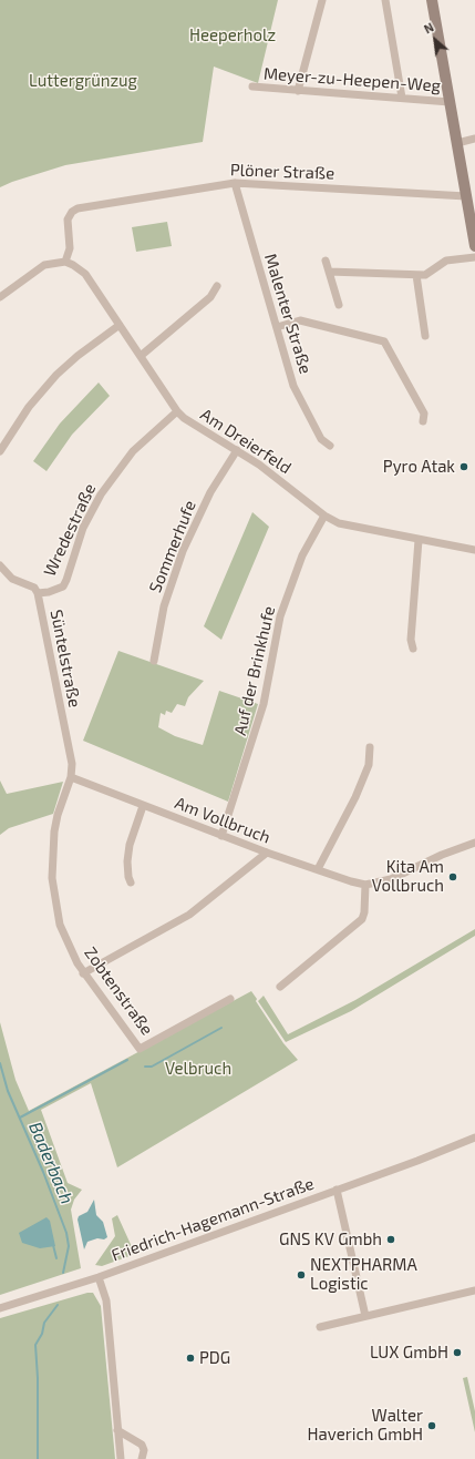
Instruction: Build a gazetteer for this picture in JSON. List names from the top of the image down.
{
  "streets": {
    "street": [
      "Meyer-zu-Heepen-Weg",
      "Plöner Straße",
      "Malenter Straße",
      "Am Dreierfeld",
      "Wredestraße",
      "Sommerhufe",
      "Süntelstraße",
      "Auf der Brinkhufe",
      "Am Vollbruch",
      "Zobtenstraße",
      "Friedrich-Hagemann-Straße"
    ]
  },
  "crossings": [
    ["Plöner Straße", "Malenter Straße"],
    ["Plöner Straße", "Am Dreierfeld"],
    ["Am Dreierfeld", "Wredestraße"],
    ["Am Dreierfeld", "Sommerhufe"],
    ["Am Dreierfeld", "Auf der Brinkhufe"],
    ["Wredestraße", "Süntelstraße"],
    ["Süntelstraße", "Am Vollbruch"],
    ["Süntelstraße", "Zobtenstraße"],
    ["Auf der Brinkhufe", "Am Vollbruch"],
    ["Am Vollbruch", "Zobtenstraße"]
  ],
  "water": ["Baderbach"],
  "parks": ["Heeperholz", "Luttergrünzug", "Velbruch"],
  "places": [
    "Pyro Atak",
    "Kita Am Vollbruch",
    "GNS KV Gmbh",
    "NEXTPHARMA Logistic",
    "LUX GmbH",
    "PDG",
    "Walter Haverich GmbH"
  ],
  "north": "top left"
}
